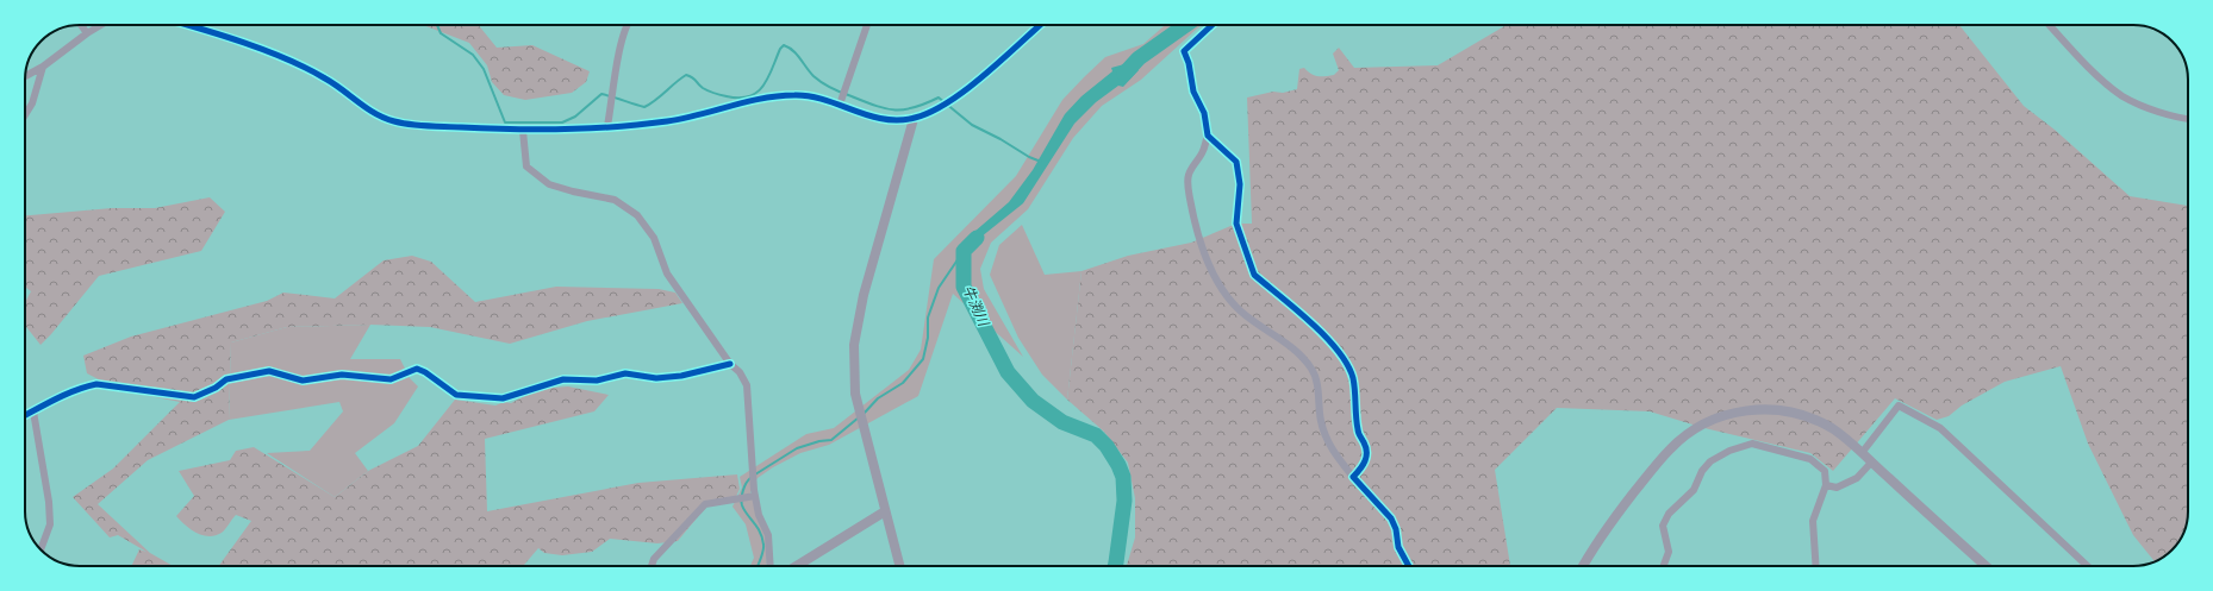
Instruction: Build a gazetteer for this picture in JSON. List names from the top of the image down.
{
  "water": ["牛渕川"]
}
